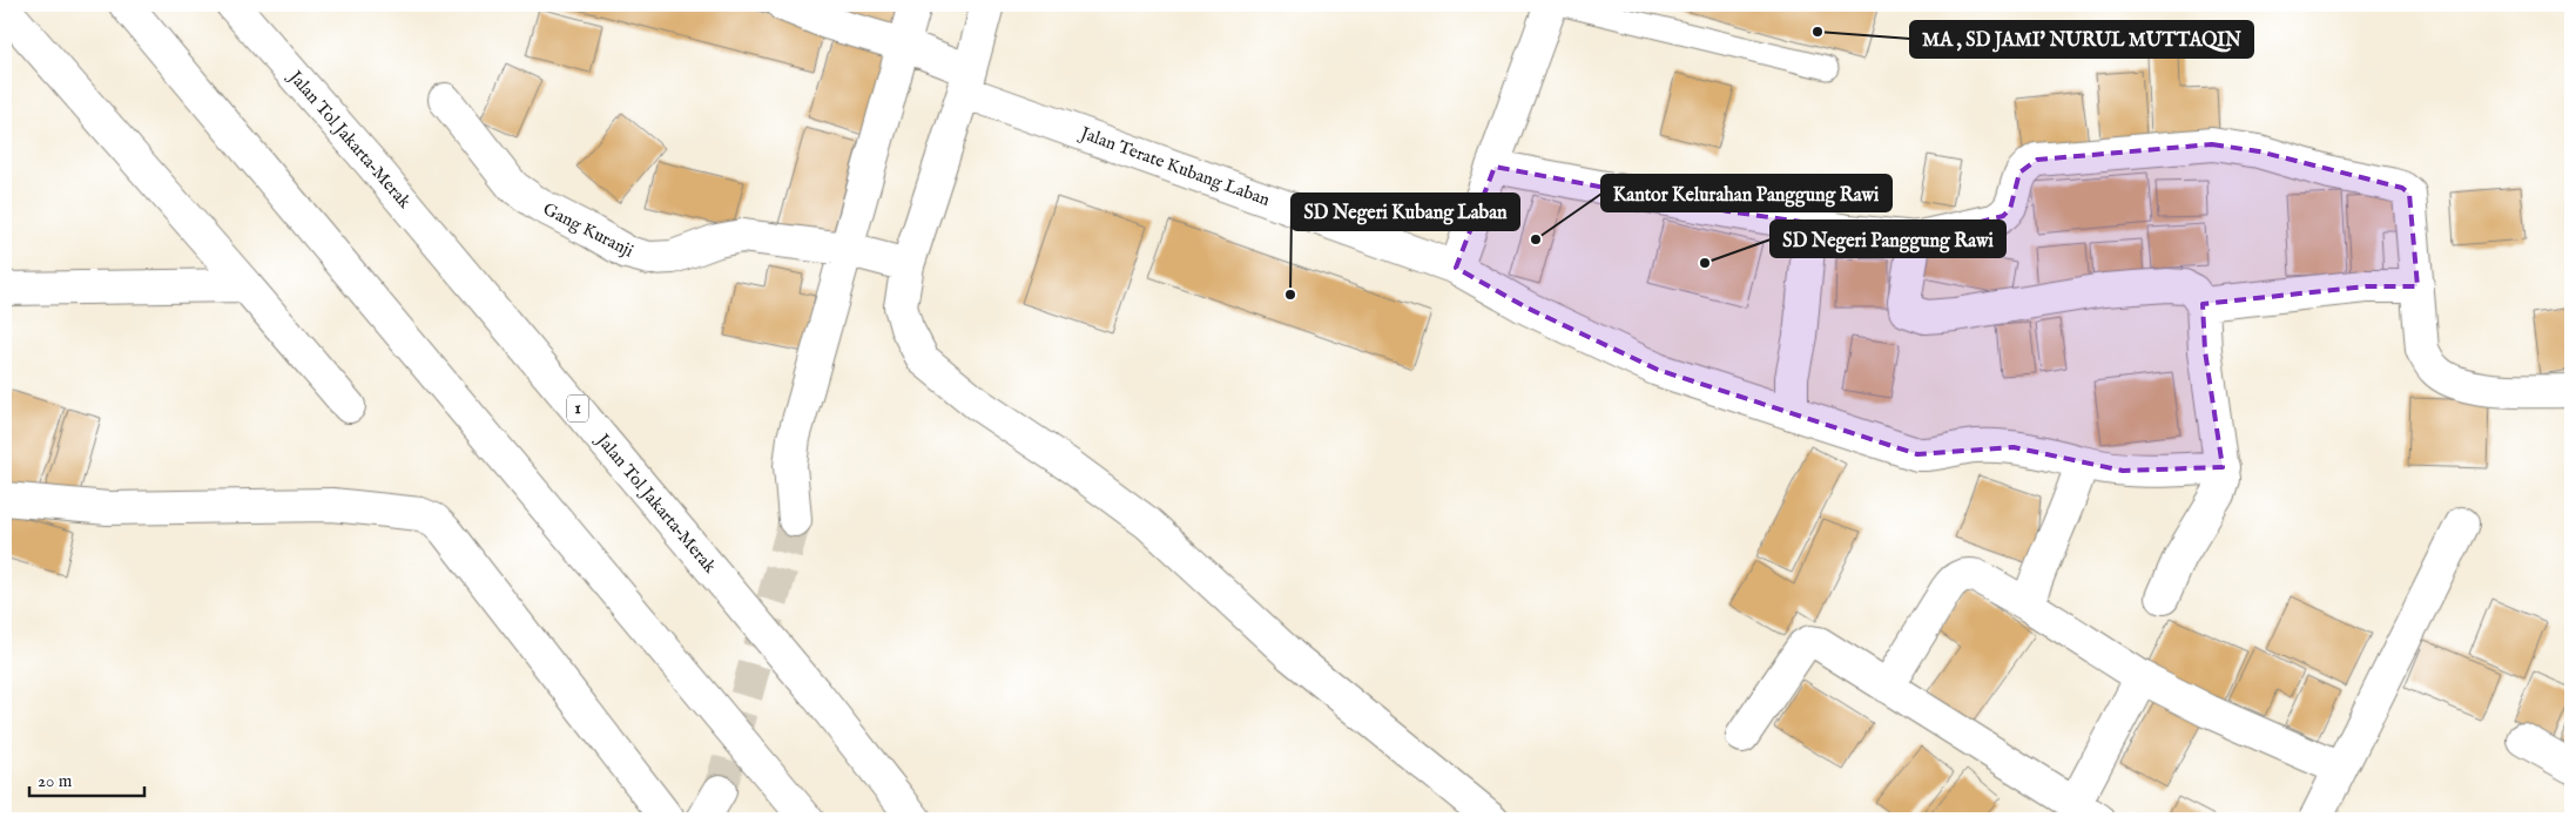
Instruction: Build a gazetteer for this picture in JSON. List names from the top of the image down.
{
  "streets": {
    "main road": [
      "Jalan Tol Jakarta–Merak",
      "Jalan Terate Kubang Laban",
      "Gang Kuranji",
      "1"
    ]
  },
  "places": [
    "MA , SD JAMI' NURUL MUTTAQIN",
    "Kantor Kelurahan Panggung Rawi",
    "SD Negeri Panggung Rawi",
    "SD Negeri Kubang Laban"
  ],
  "scale_bar": "20 m"
}
